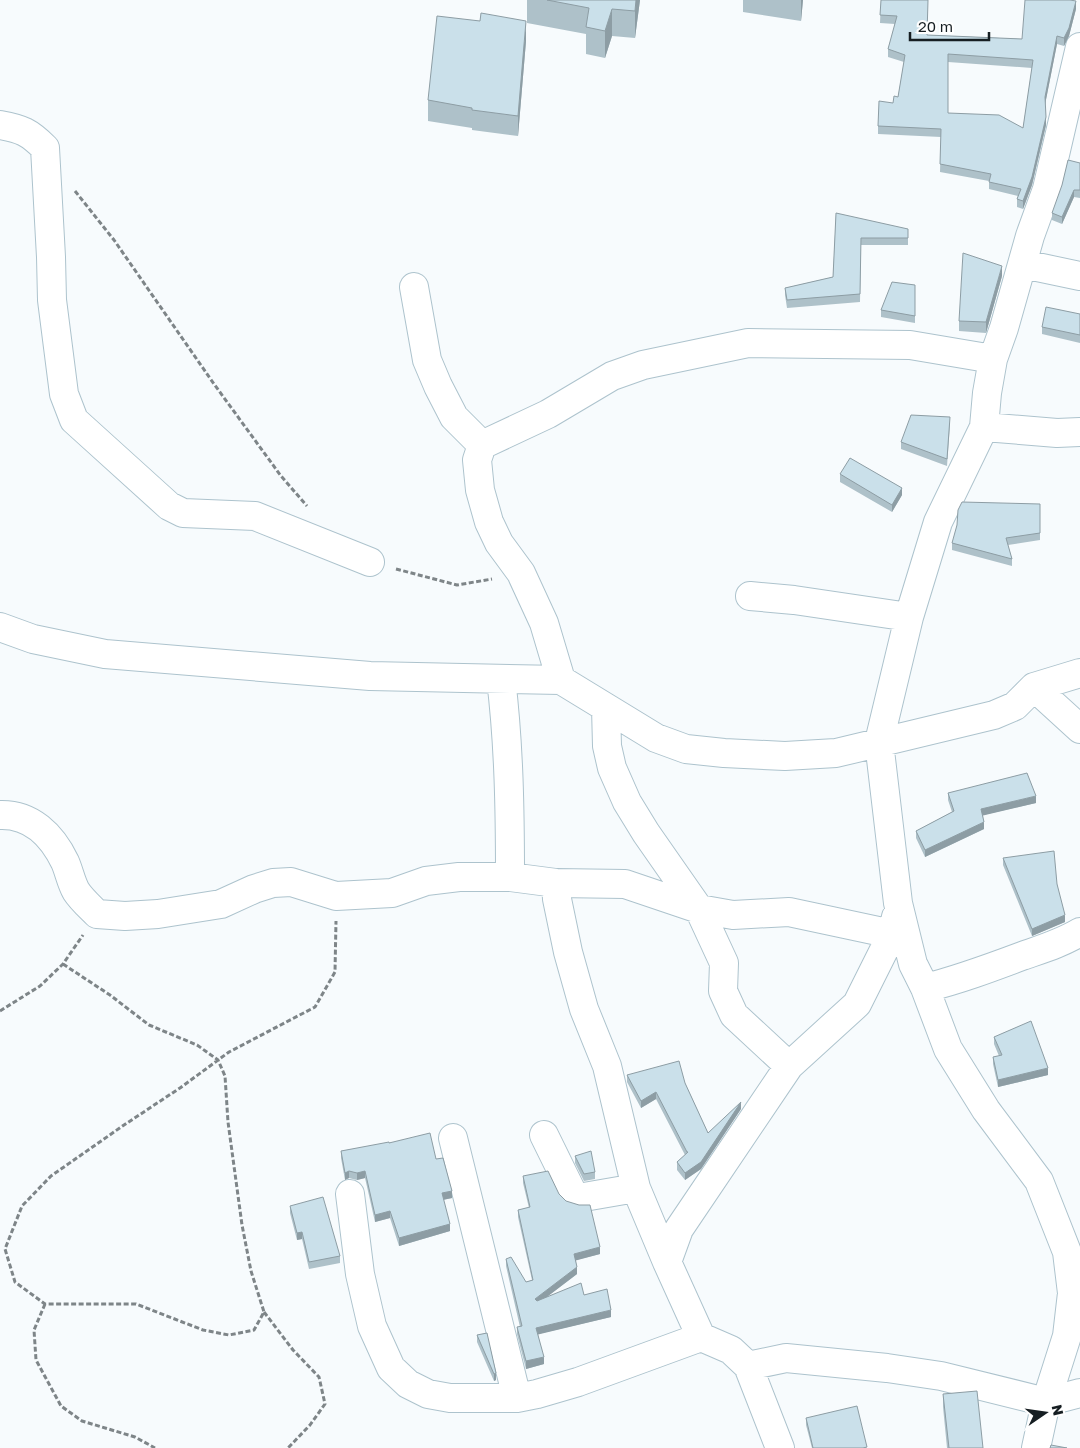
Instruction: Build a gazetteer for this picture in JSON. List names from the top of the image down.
{
  "scale_bar": "20 m",
  "north": "right"
}
